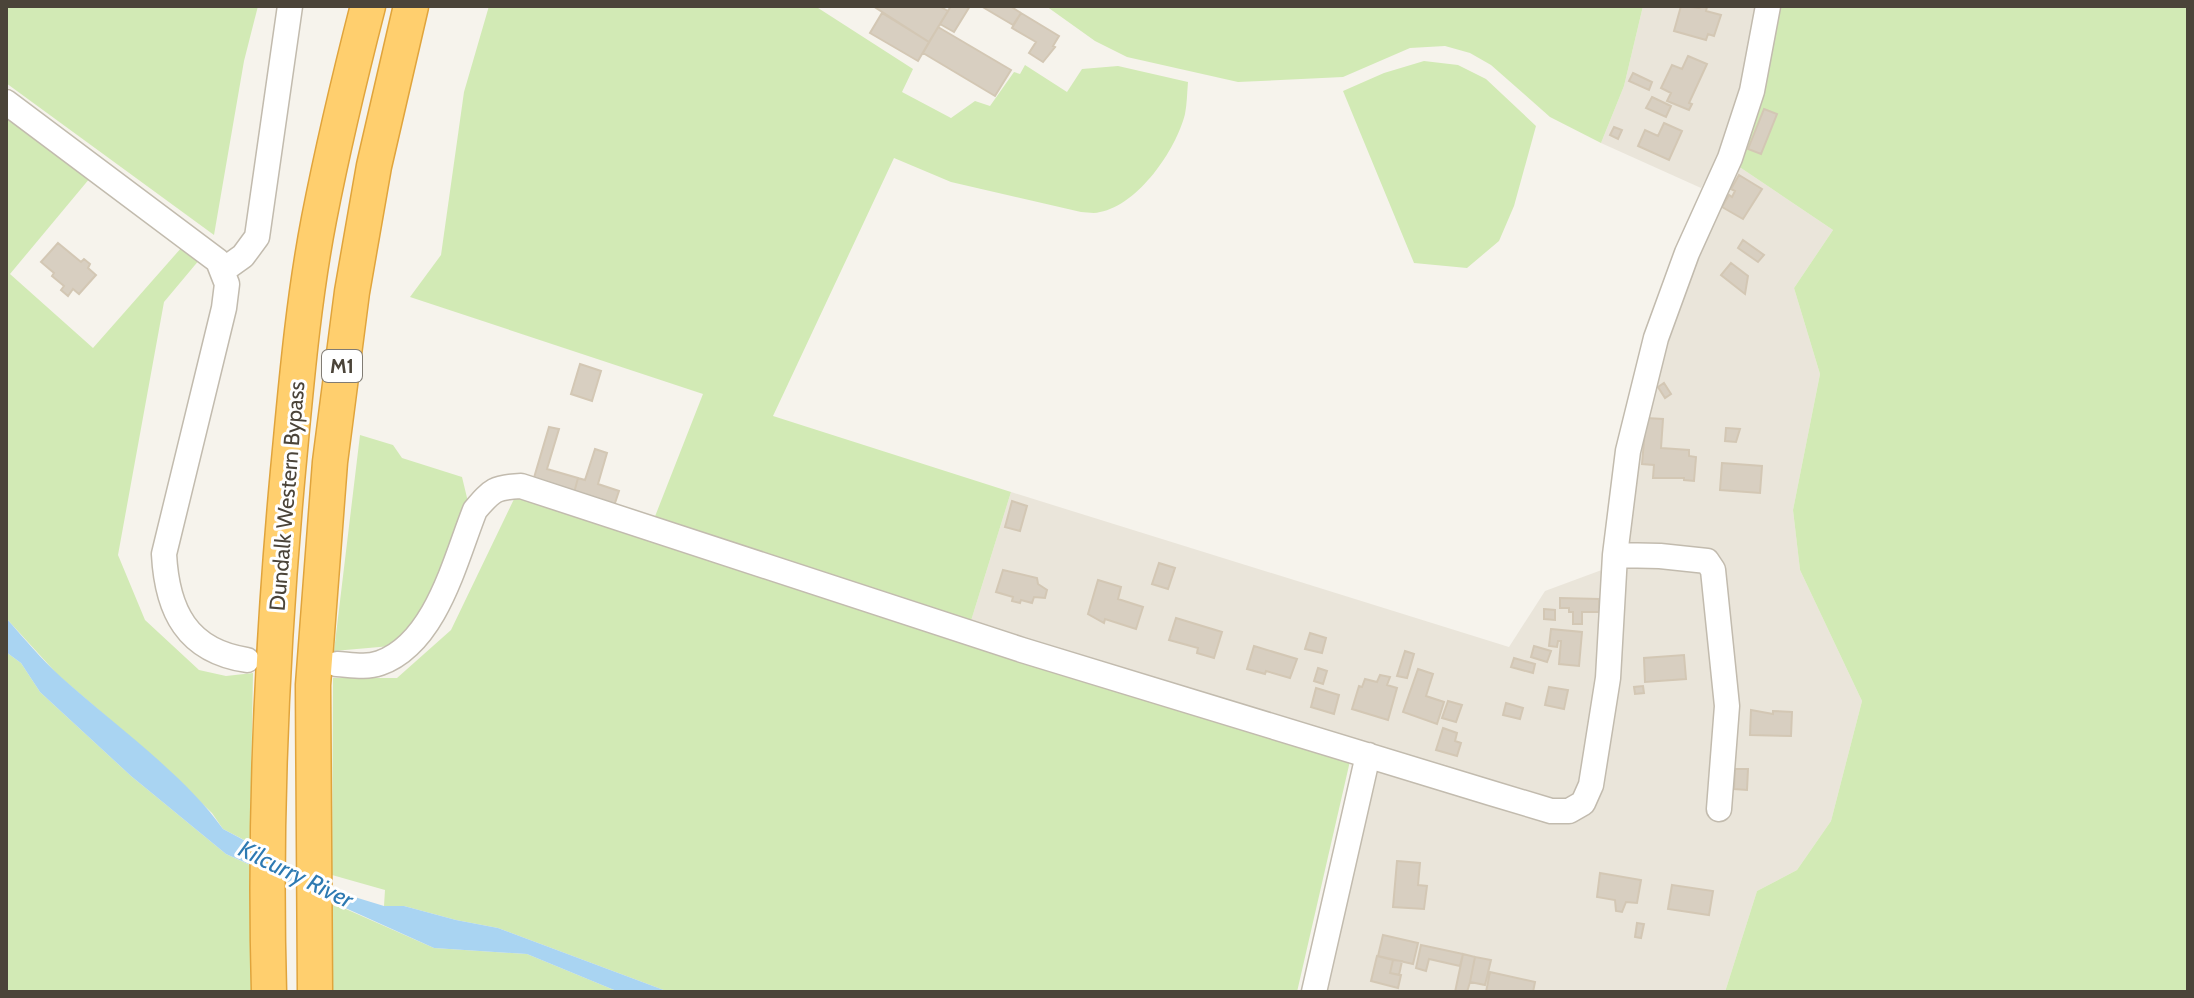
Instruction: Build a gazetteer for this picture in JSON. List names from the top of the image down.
{
  "streets": {
    "highway": ["M1", "Dundalk Western Bypass"]
  },
  "water": ["Kilcurry River"]
}
